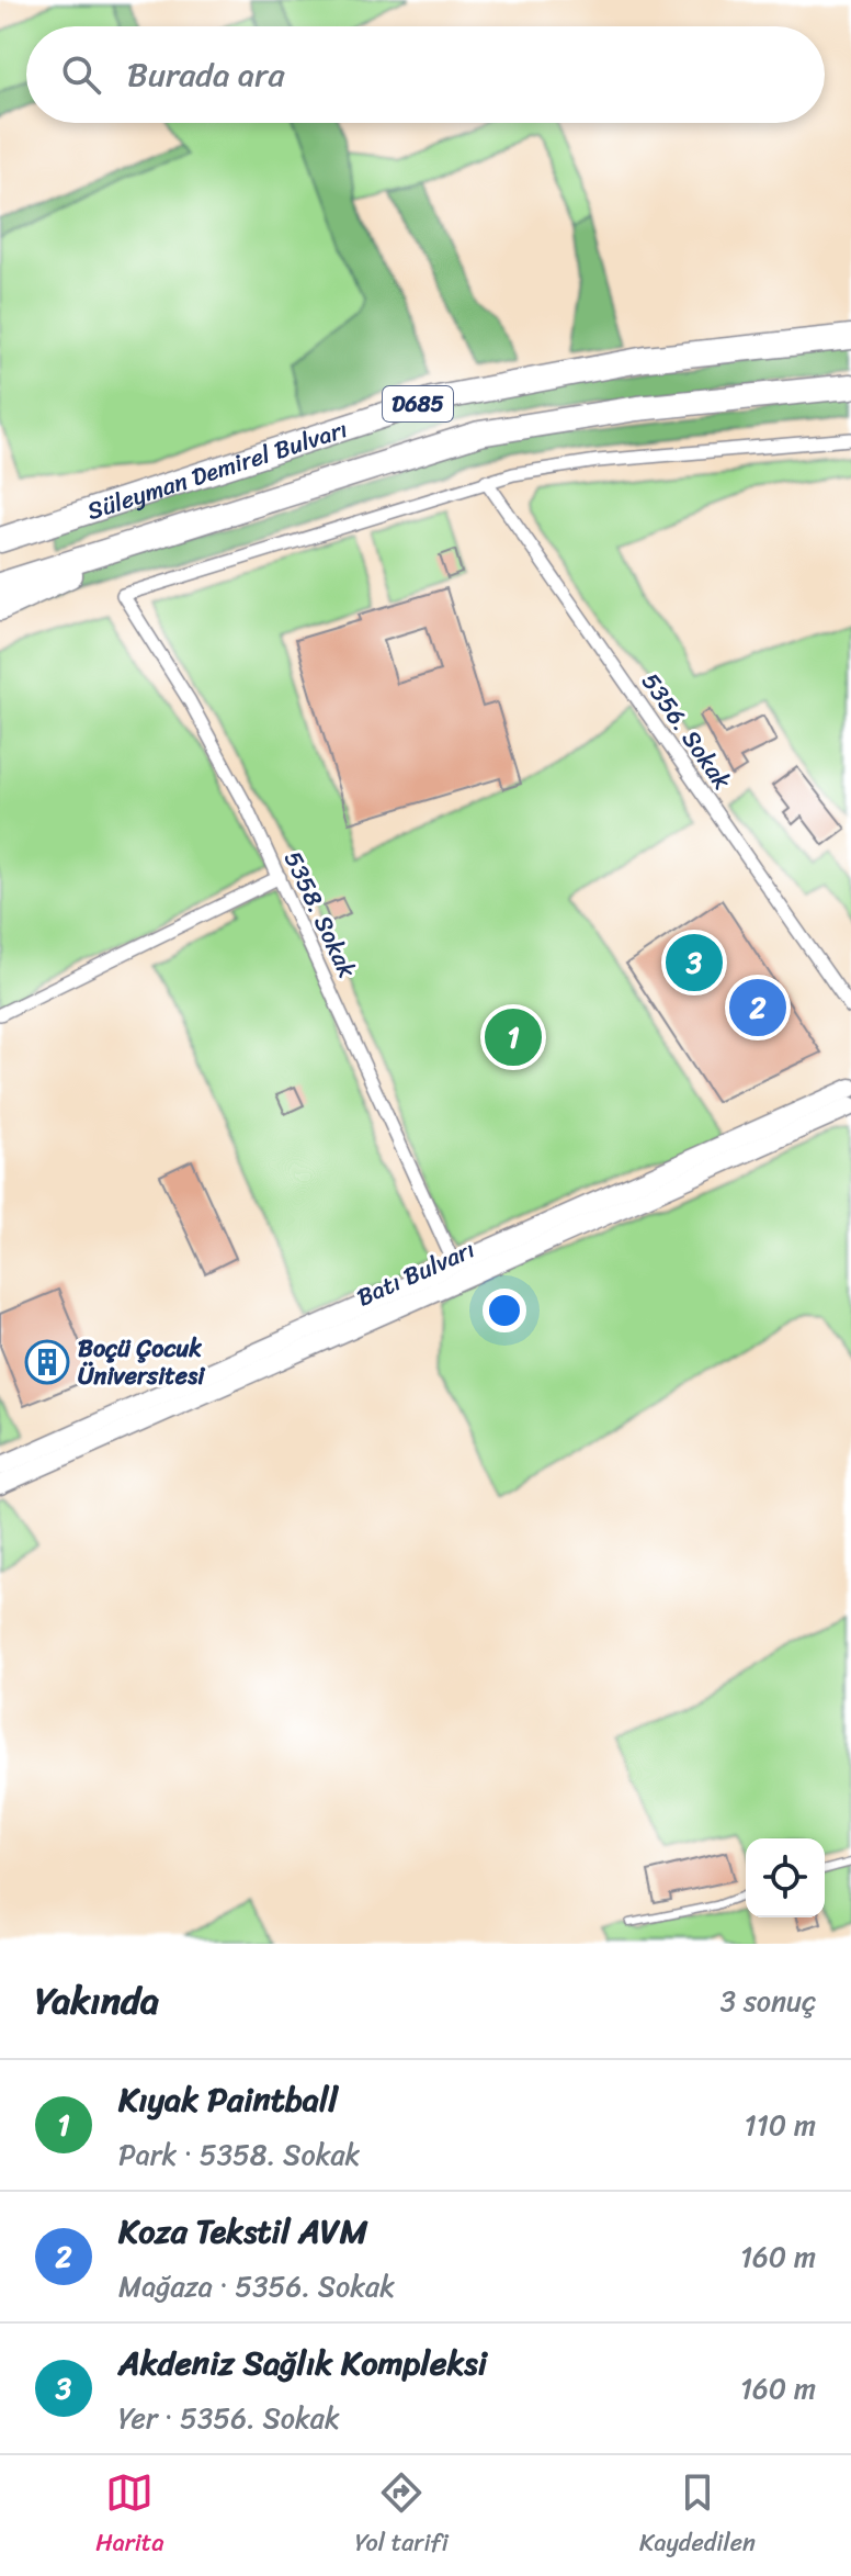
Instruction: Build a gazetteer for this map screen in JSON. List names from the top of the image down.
{
  "streets": {
    "highway": ["D685", "Süleyman Demirel Bulvarı"],
    "street": ["5356. Sokak", "5358. Sokak", "Batı Bulvarı"]
  },
  "crossings": [
    ["5356. Sokak", "5358. Sokak"],
    ["5358. Sokak", "Batı Bulvarı"]
  ],
  "places": {
    "building": ["Boçü Çocuk Üniversitesi"]
  },
  "page": {
    "search": "Burada ara",
    "pins": ["3", "2", "1"],
    "heading": ["Yakında", "3 sonuç"],
    "list": [
      {
        "mark": "1",
        "name": "Kıyak Paintball",
        "note": "Park · 5358. Sokak",
        "value": "110 m"
      },
      {
        "mark": "2",
        "name": "Koza Tekstil AVM",
        "note": "Mağaza · 5356. Sokak",
        "value": "160 m"
      },
      {
        "mark": "3",
        "name": "Akdeniz Sağlık Kompleksi",
        "note": "Yer · 5356. Sokak",
        "value": "160 m"
      }
    ],
    "nav": ["Harita", "Yol tarifi", "Kaydedilen"]
  }
}
